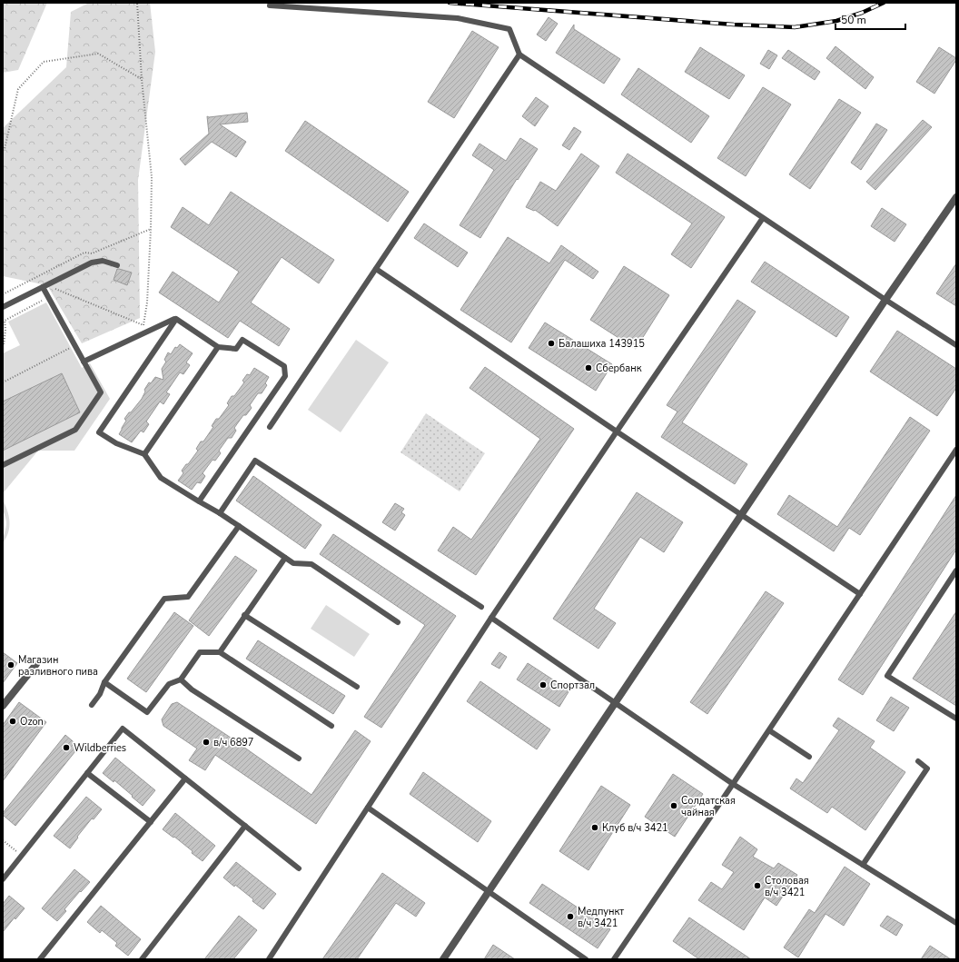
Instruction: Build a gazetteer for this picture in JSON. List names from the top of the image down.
{
  "places": [
    "Балашиха 143915",
    "Сбербанк",
    "Магазин разливного пива",
    "Спортзал",
    "Ozon",
    "в/ч 6897",
    "Wildberries",
    "Солдатская чайная",
    "Клуб в/ч 3421",
    "Столовая в/ч 3421",
    "Медпункт в/ч 3421"
  ],
  "scale_bar": "50 m"
}
